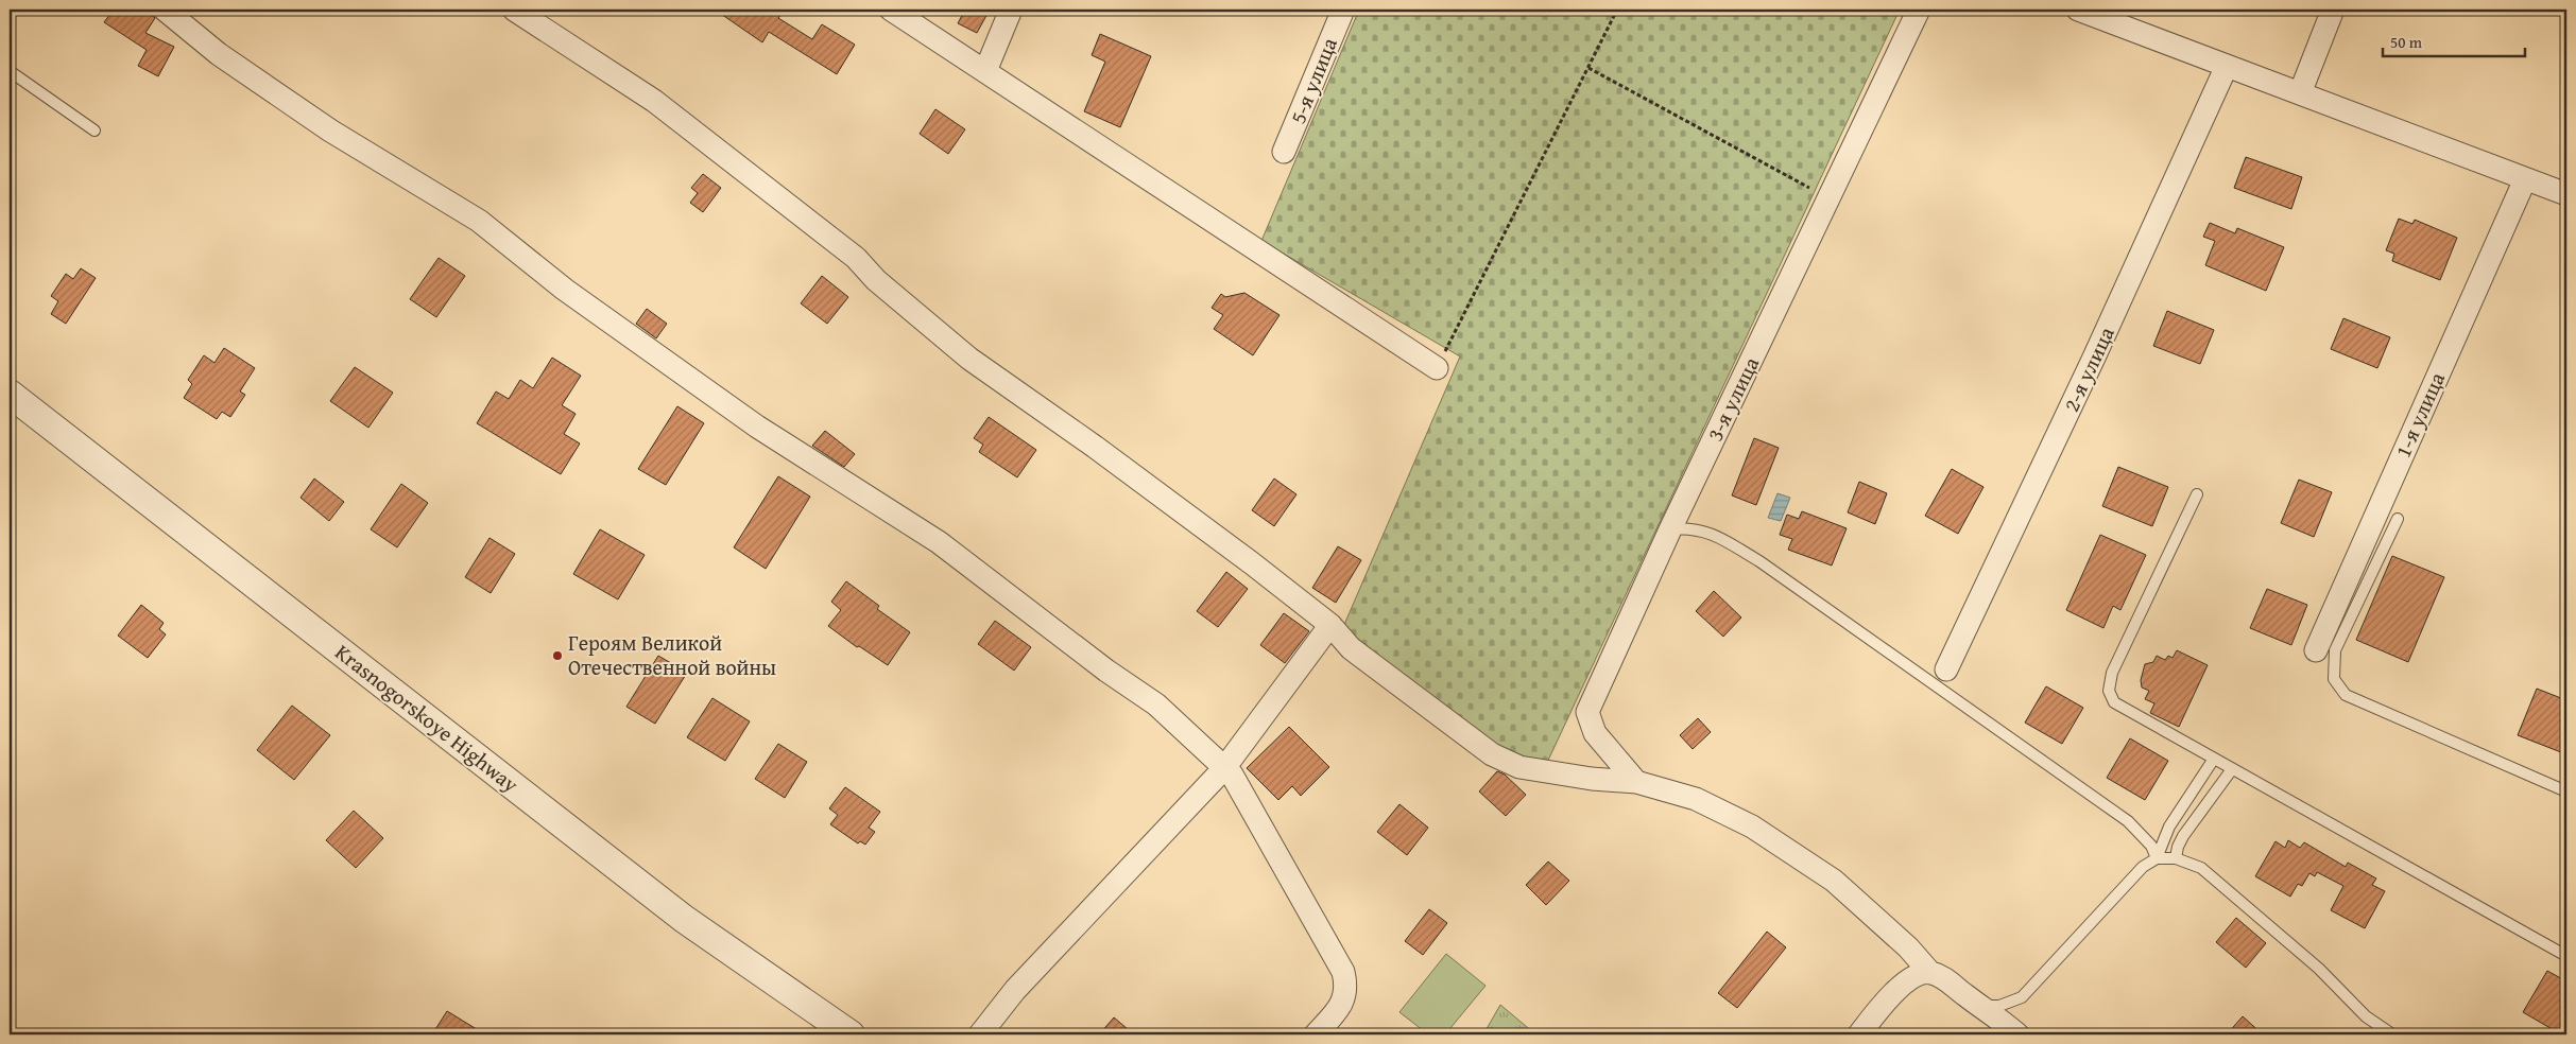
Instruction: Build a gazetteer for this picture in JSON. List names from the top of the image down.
{
  "streets": {
    "street": [
      "5-я улица",
      "2-я улица",
      "3-я улица",
      "1-я улица",
      "Krasnogorskoye Highway"
    ]
  },
  "places": ["Героям Великой Отечественной войны"],
  "scale_bar": "50 m"
}
